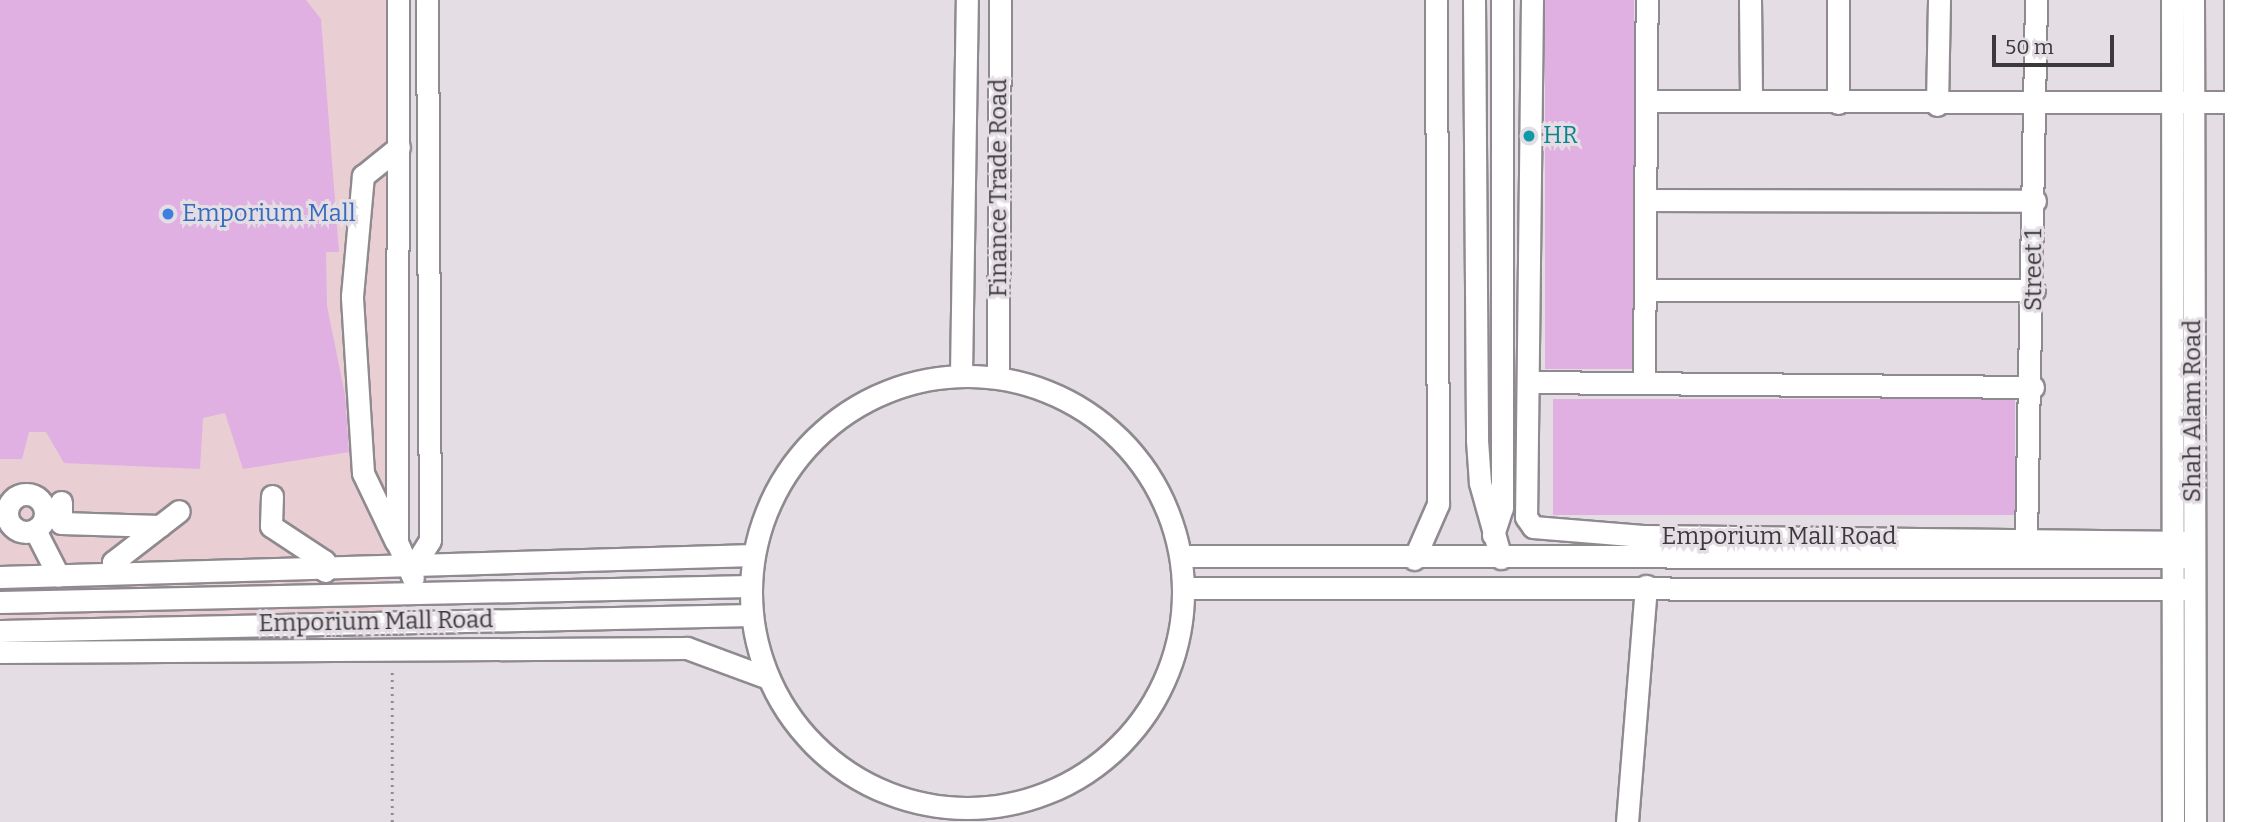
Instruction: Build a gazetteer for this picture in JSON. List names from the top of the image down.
{
  "streets": {
    "street": [
      "Finance Trade Road",
      "Street 1",
      "Shah Alam Road",
      "Emporium Mall Road"
    ]
  },
  "crossings": [
    ["Street 1", "Emporium Mall Road"],
    ["Shah Alam Road", "Emporium Mall Road"]
  ],
  "places": ["HR", "Emporium Mall"],
  "scale_bar": "50 m"
}
